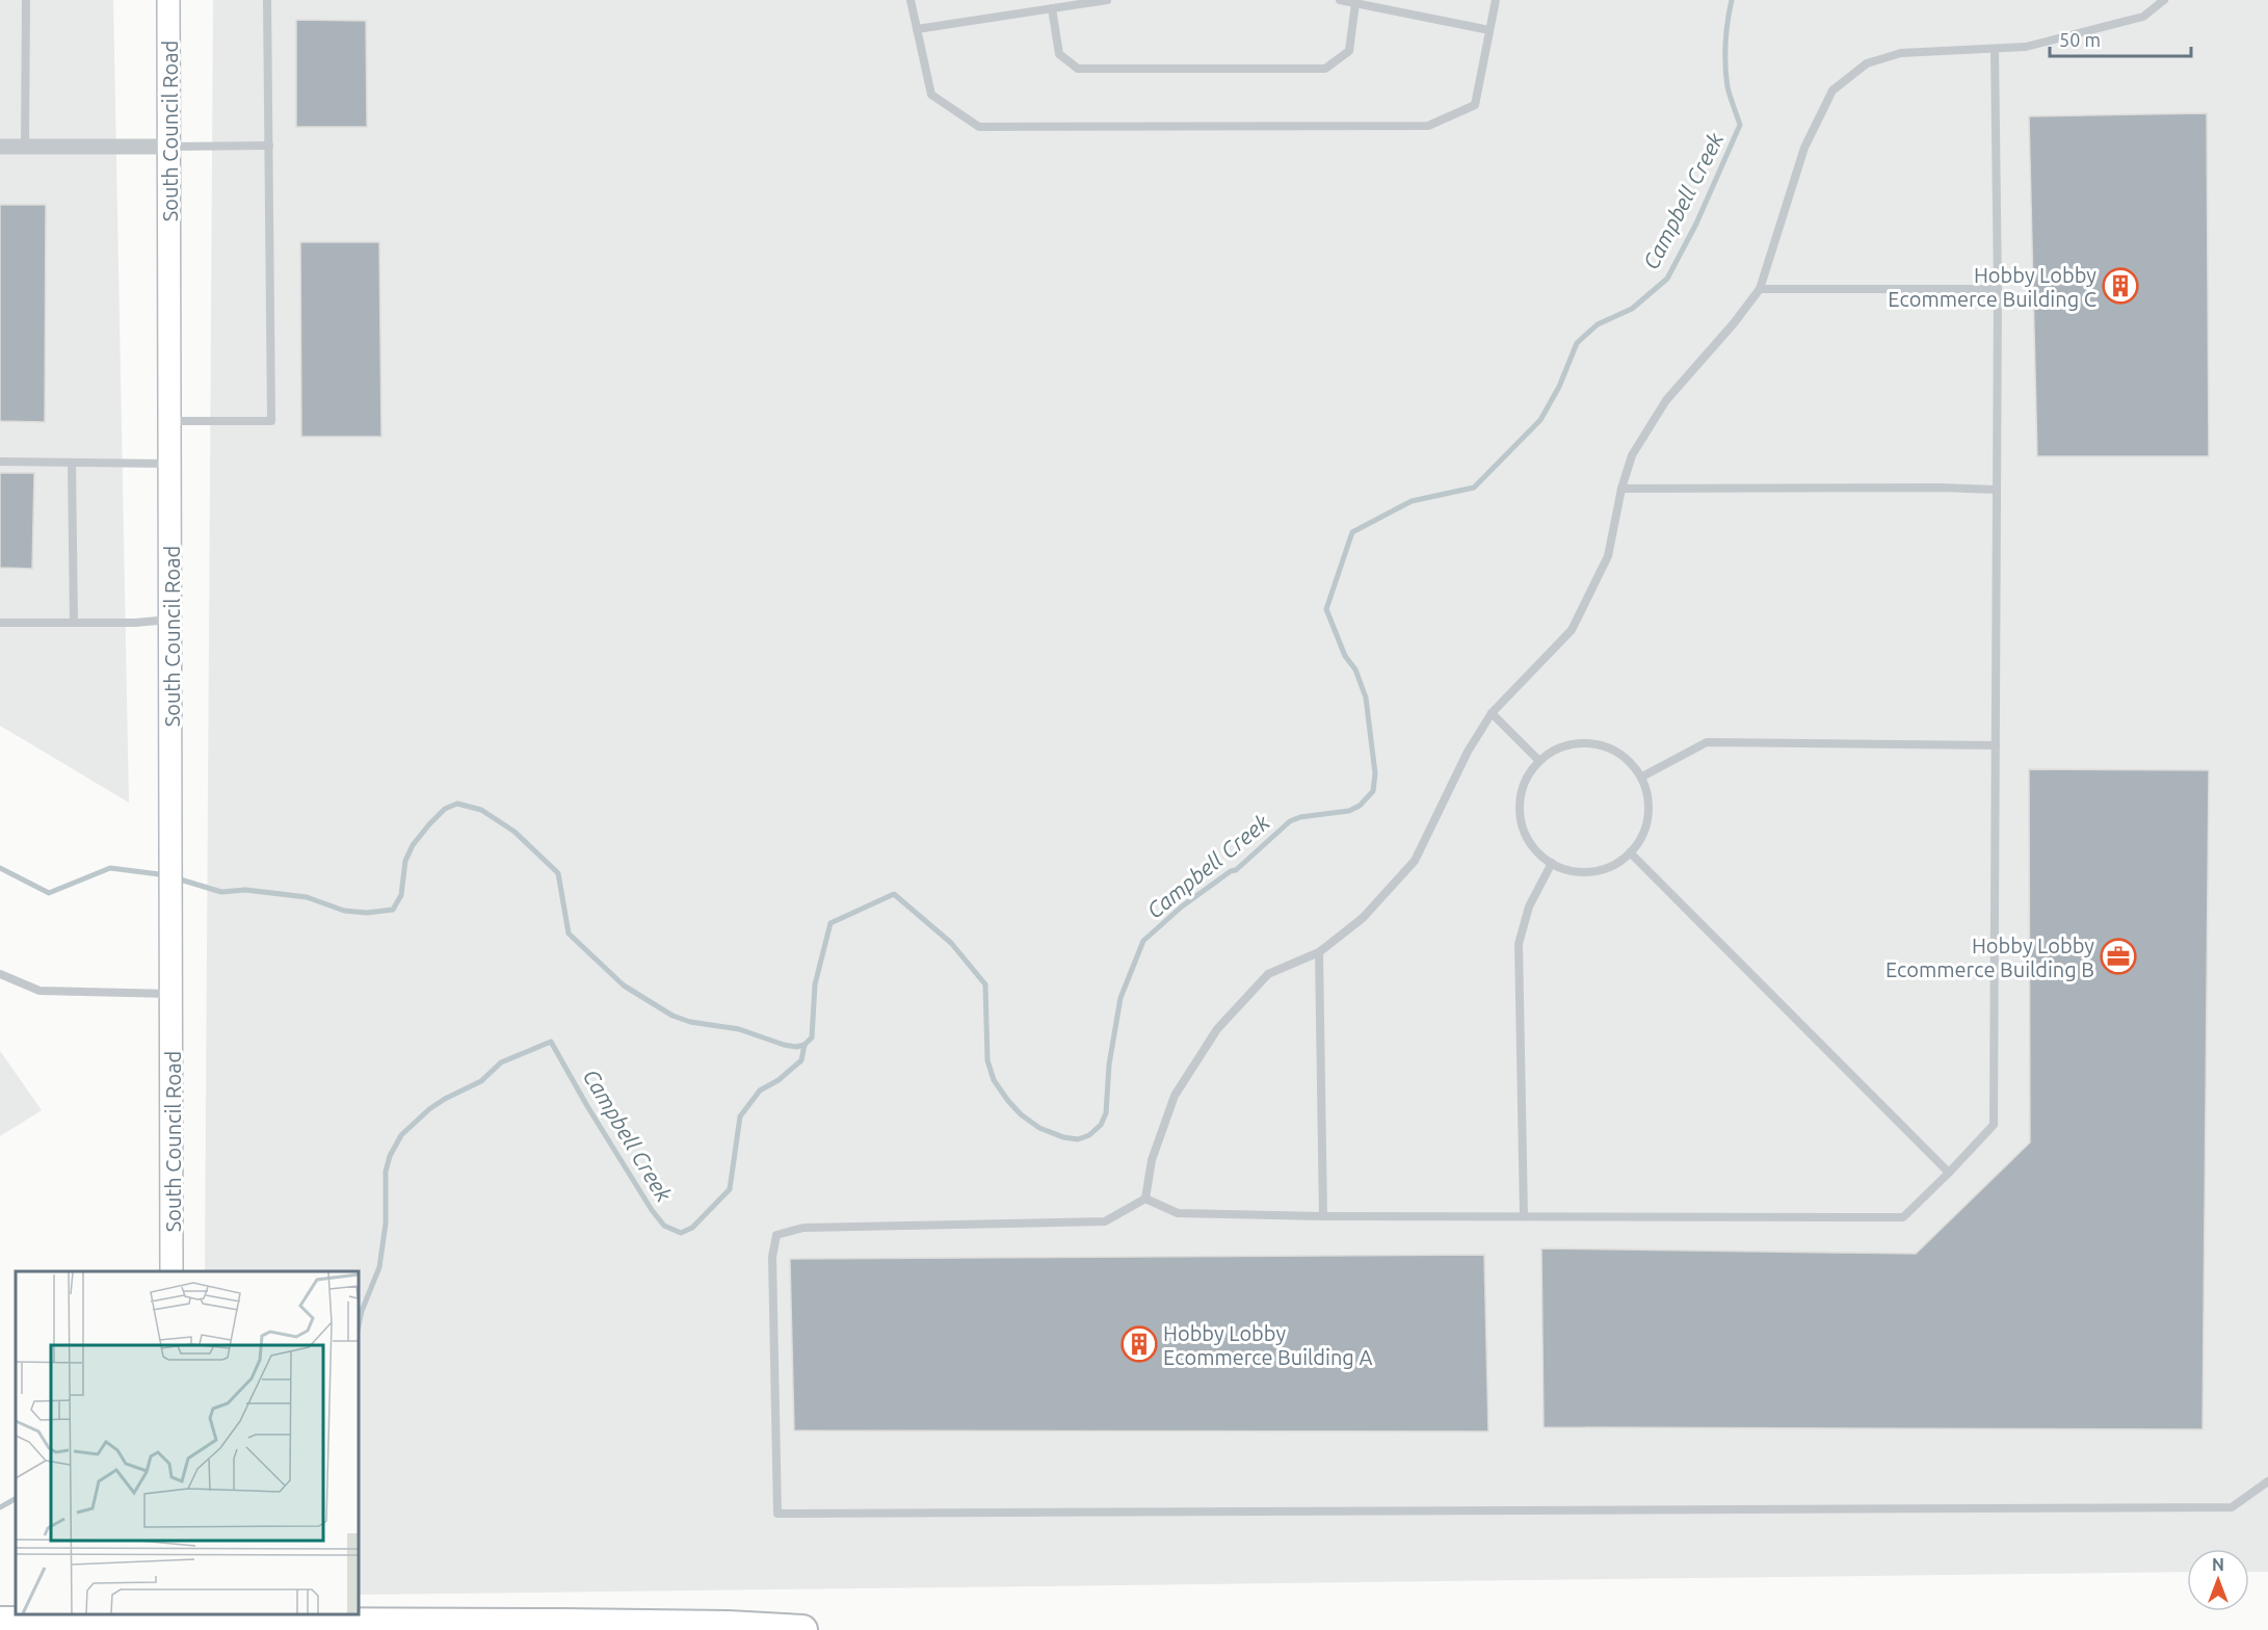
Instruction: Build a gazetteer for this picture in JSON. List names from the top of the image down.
{
  "streets": {
    "main road": ["South Council Road"]
  },
  "water": ["Campbell Creek"],
  "places": {
    "building": ["Hobby Lobby Ecommerce Building C", "Hobby Lobby Ecommerce Building A"],
    "office": ["Hobby Lobby Ecommerce Building B"]
  },
  "scale_bar": "50 m",
  "north": "top"
}
